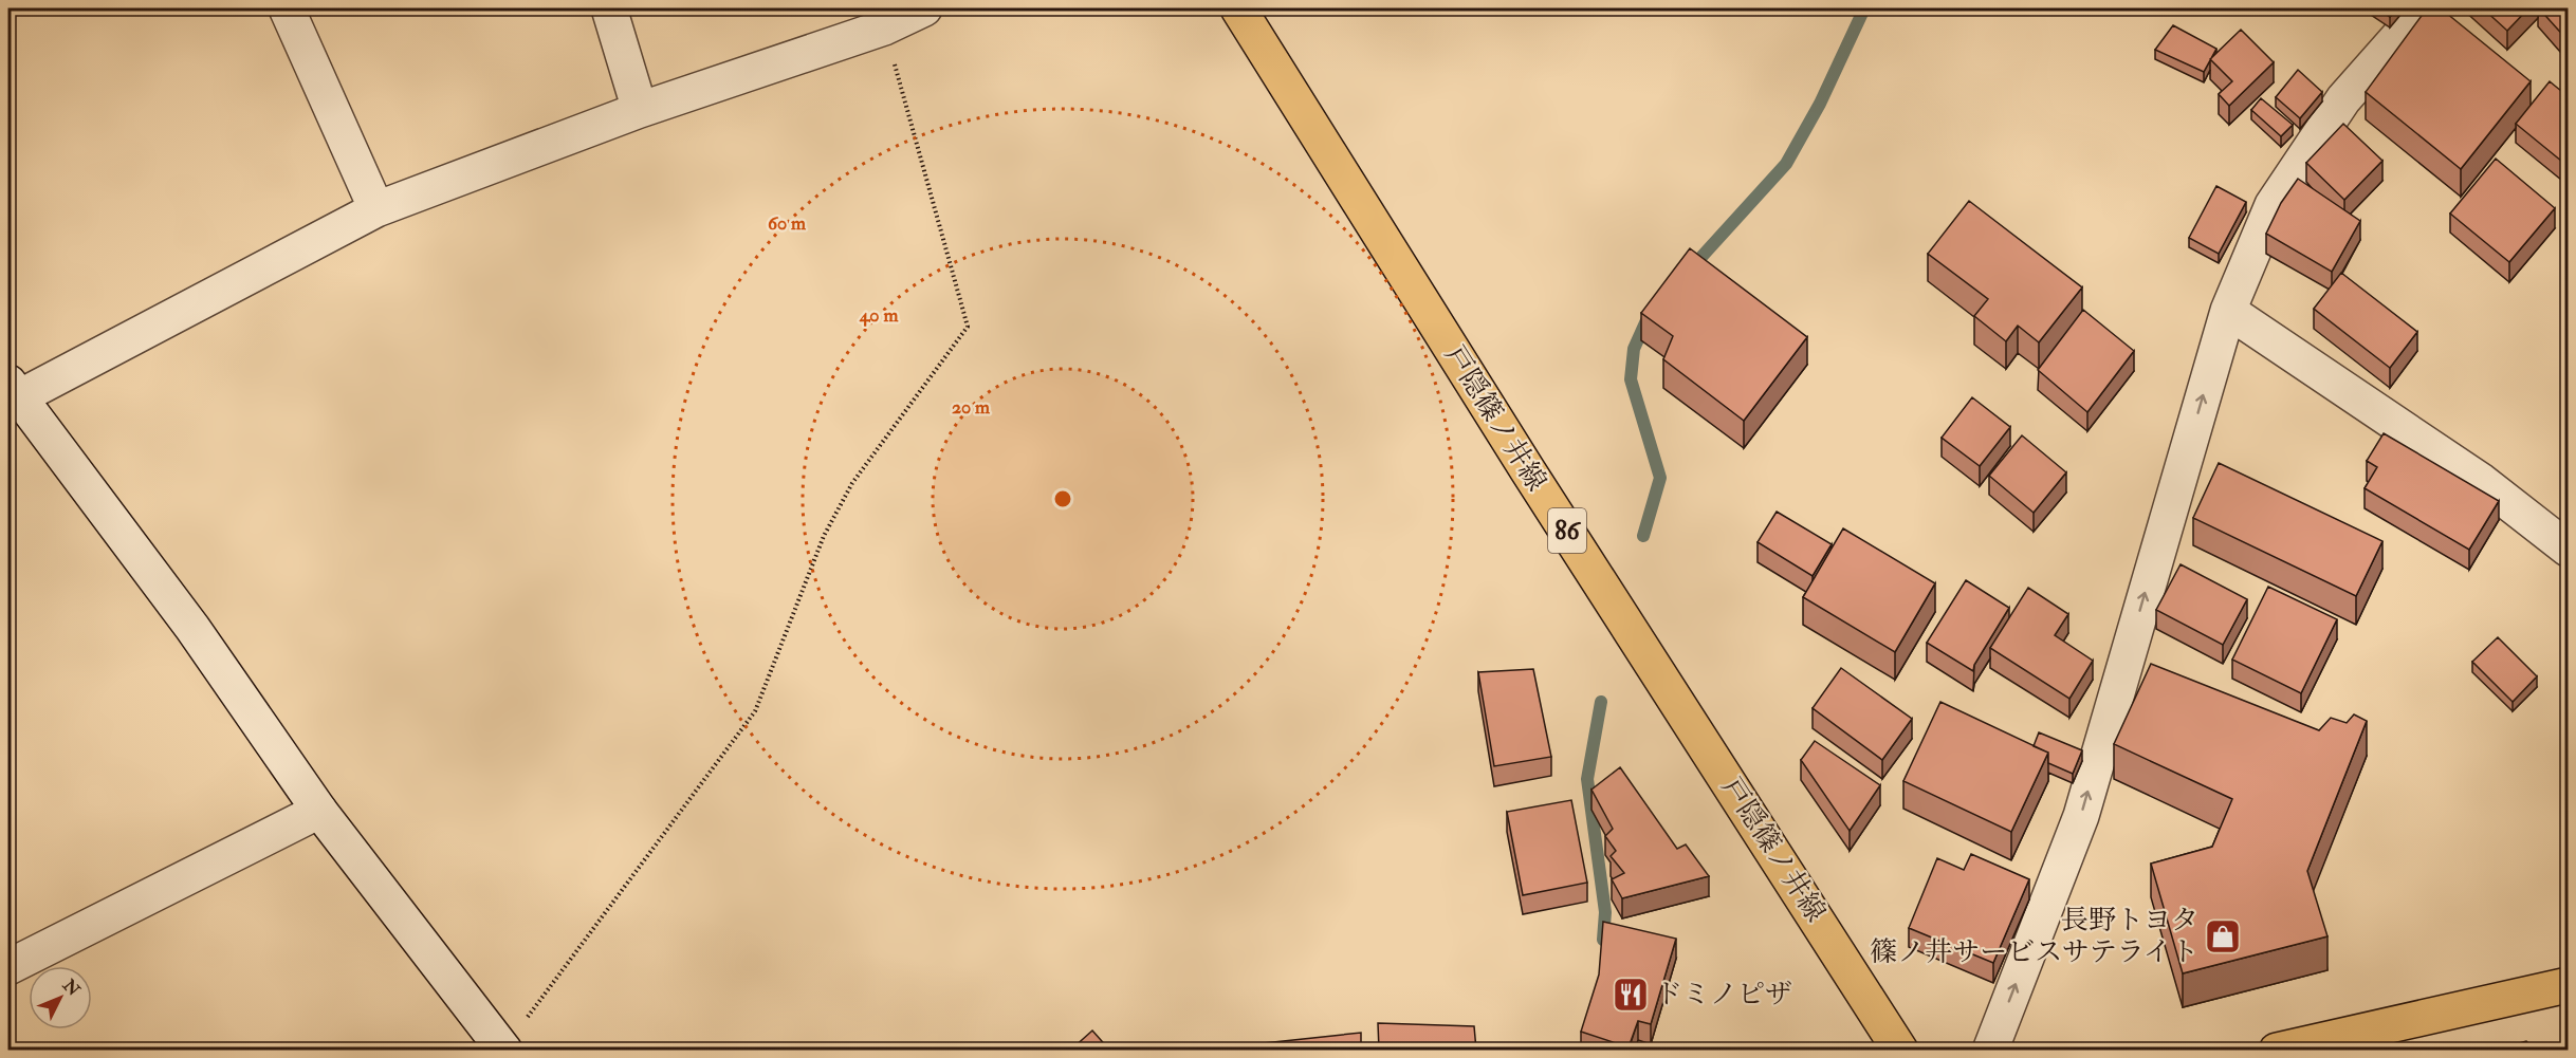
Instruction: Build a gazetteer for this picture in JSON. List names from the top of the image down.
{
  "streets": {
    "main road": ["戸隠篠ノ井線", "86"]
  },
  "places": {
    "shop": ["長野トヨタ 篠ノ井サービスサテライト"],
    "restaurant": ["ドミノピザ"]
  },
  "north": "top right",
  "rings": ["60 m", "40 m", "20 m"]
}
